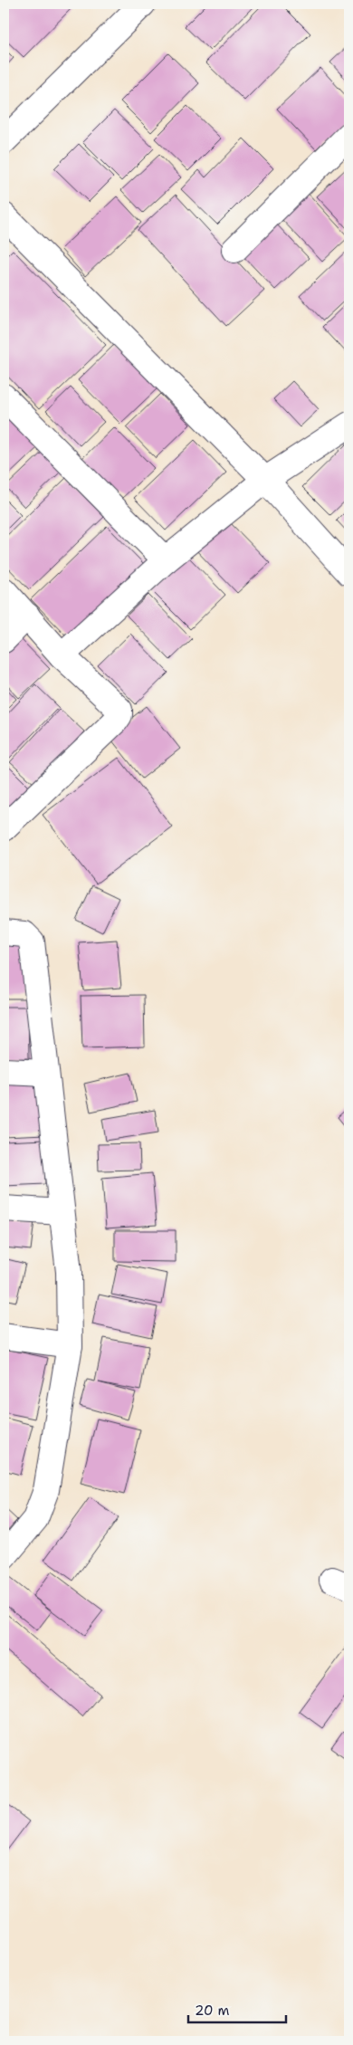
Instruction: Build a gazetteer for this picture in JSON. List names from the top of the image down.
{
  "scale_bar": "20 m"
}
